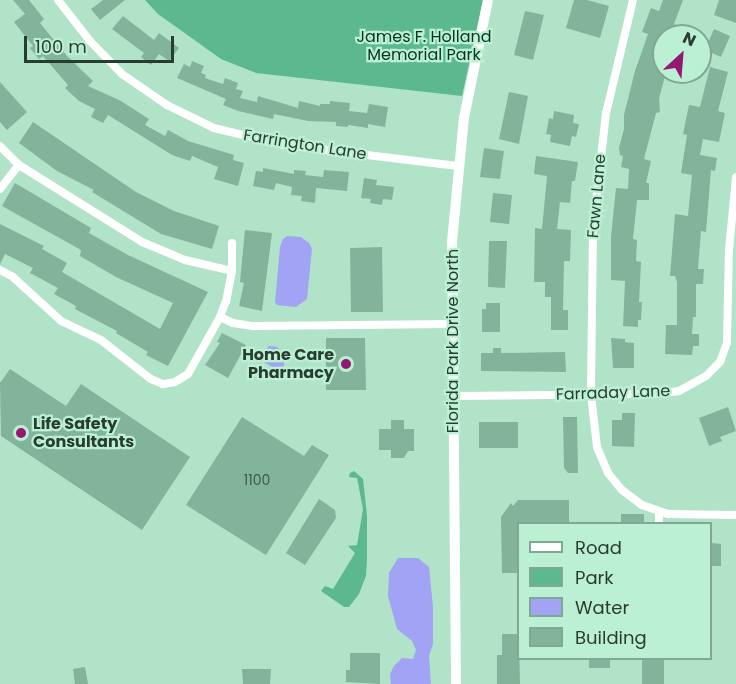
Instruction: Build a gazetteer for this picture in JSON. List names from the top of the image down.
{
  "streets": {
    "street": [
      "Farrington Lane",
      "Fawn Lane",
      "Florida Park Drive North",
      "Farraday Lane"
    ]
  },
  "crossings": [
    ["Farrington Lane", "Florida Park Drive North"],
    ["Fawn Lane", "Farraday Lane"],
    ["Florida Park Drive North", "Farraday Lane"]
  ],
  "parks": ["James F. Holland Memorial Park"],
  "places": ["Home Care Pharmacy", "Life Safety Consultants"],
  "house_numbers": ["1100"],
  "legend": [
    "Road",
    "Park",
    "Water",
    "Building"
  ],
  "scale_bar": "100 m",
  "north": "top right"
}
